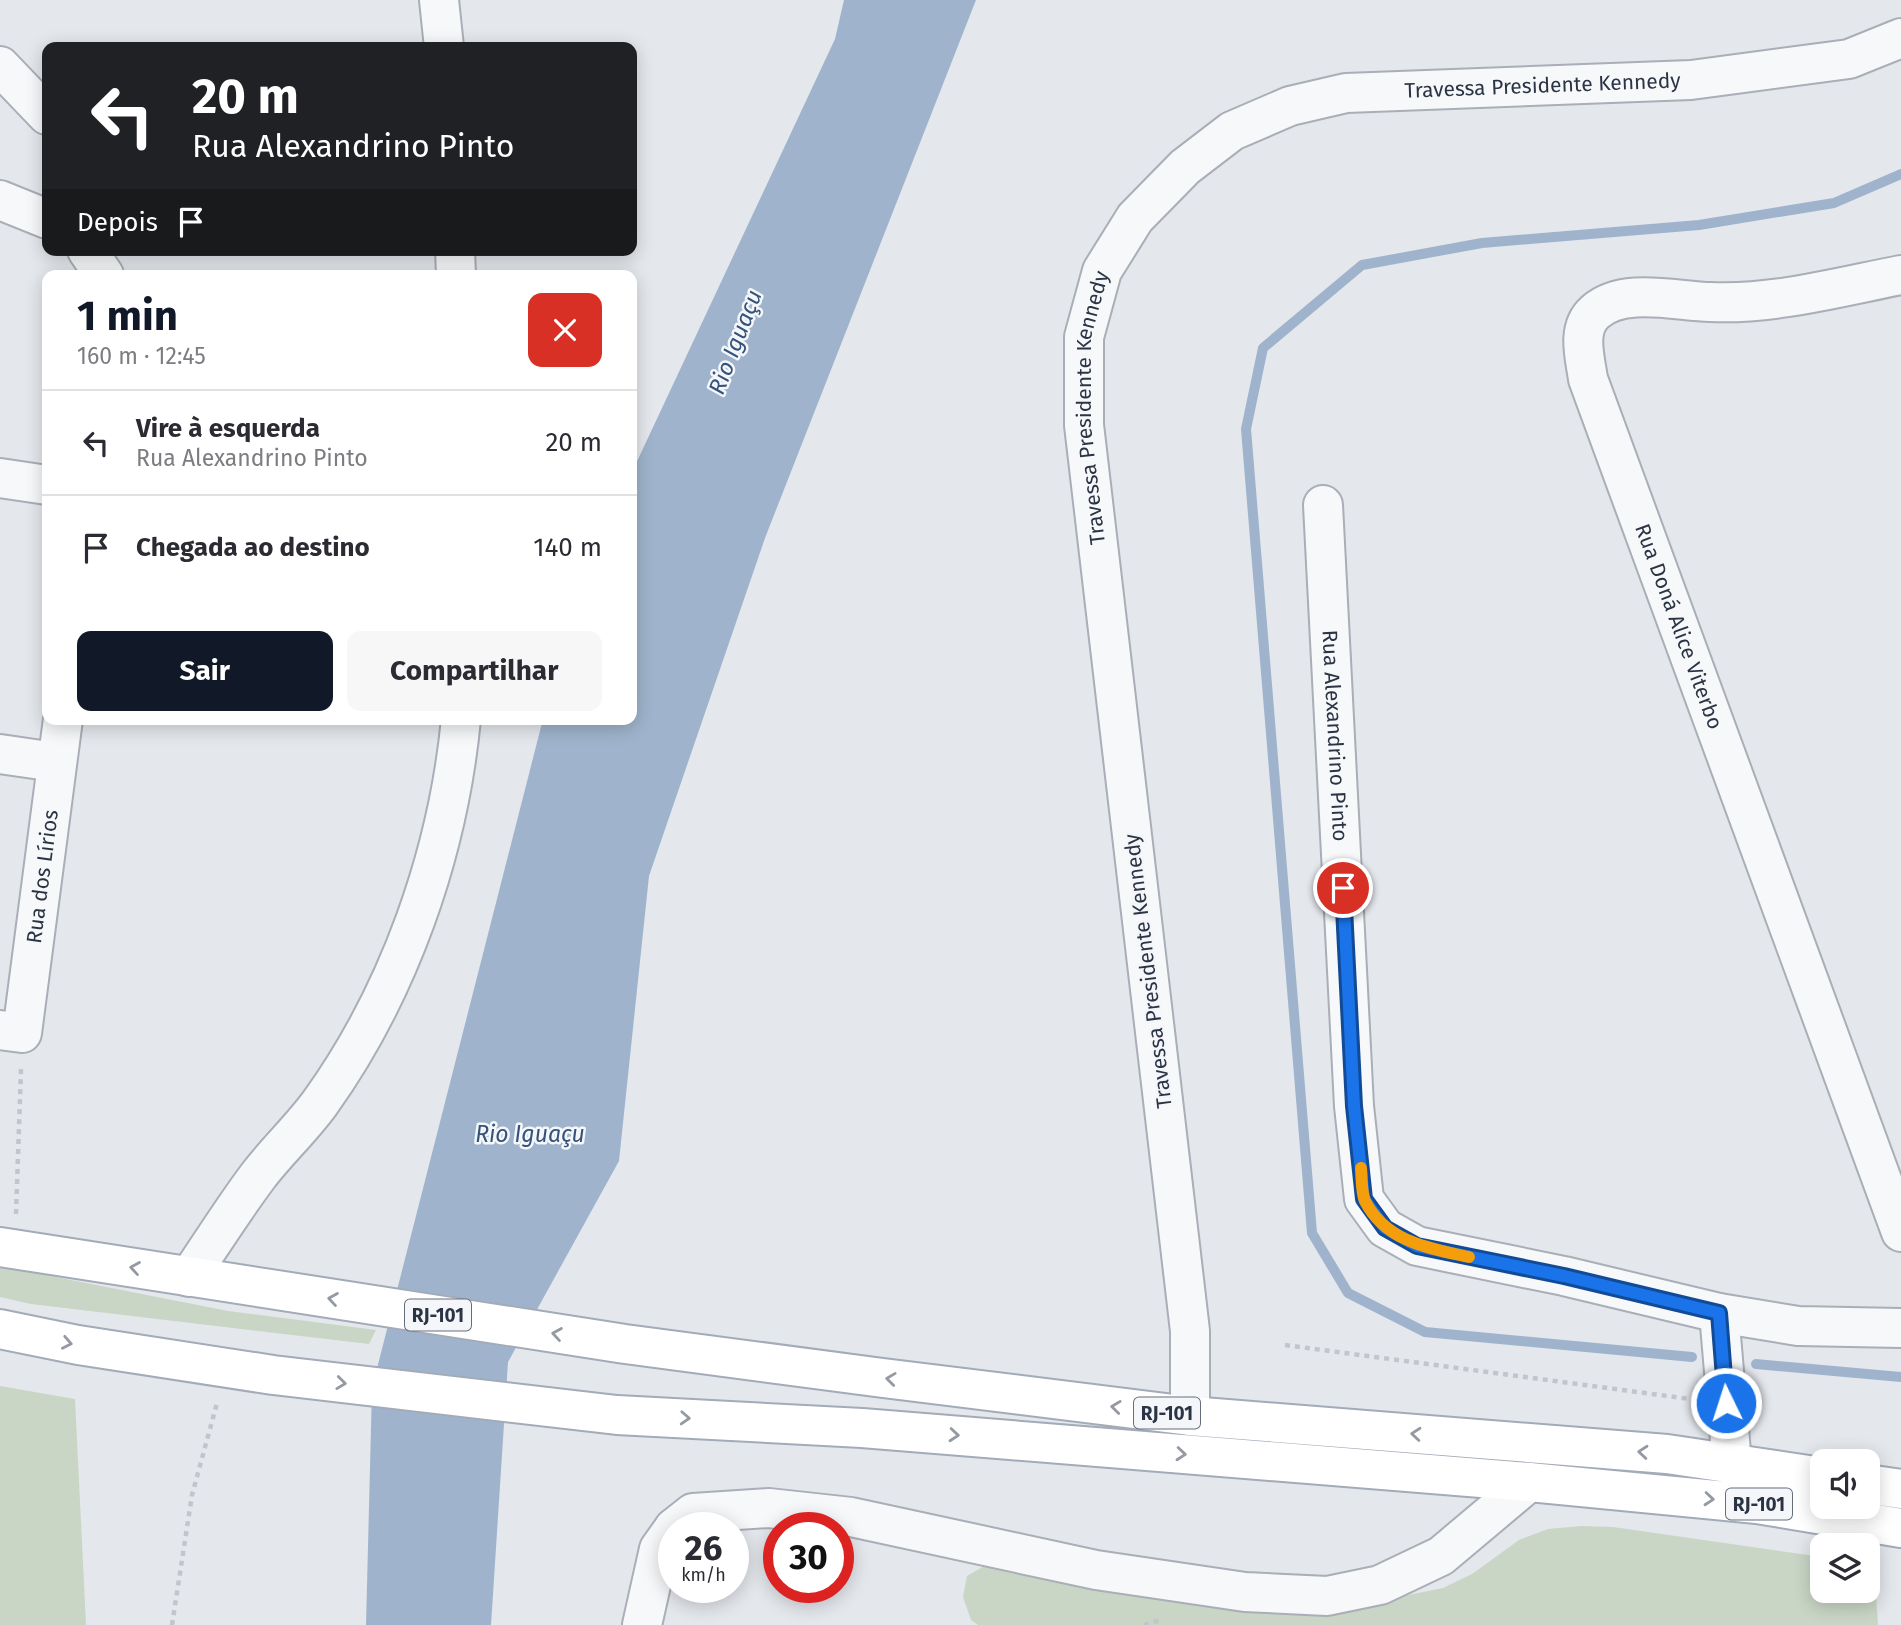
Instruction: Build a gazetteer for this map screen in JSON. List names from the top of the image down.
{
  "streets": {
    "main road": ["RJ-101"],
    "street": [
      "Travessa Presidente Kennedy",
      "Rua Doná Alice Viterbo",
      "Rua Alexandrino Pinto",
      "Rua dos Lírios"
    ]
  },
  "crossings": [
    ["Travessa Presidente Kennedy", "RJ-101"]
  ],
  "water": ["Rio Iguaçu"],
  "page": {
    "turn": ["20 m", "Rua Alexandrino Pinto"],
    "then": "Depois",
    "heading": ["1 min", "160 m · 12:45"],
    "list": [
      {
        "name": "Vire à esquerda",
        "note": "Rua Alexandrino Pinto",
        "value": "20 m"
      },
      {
        "name": "Chegada ao destino",
        "value": "140 m"
      }
    ],
    "buttons": ["Sair", "Compartilhar"],
    "speed": "26 km/h",
    "limit": "30"
  }
}
